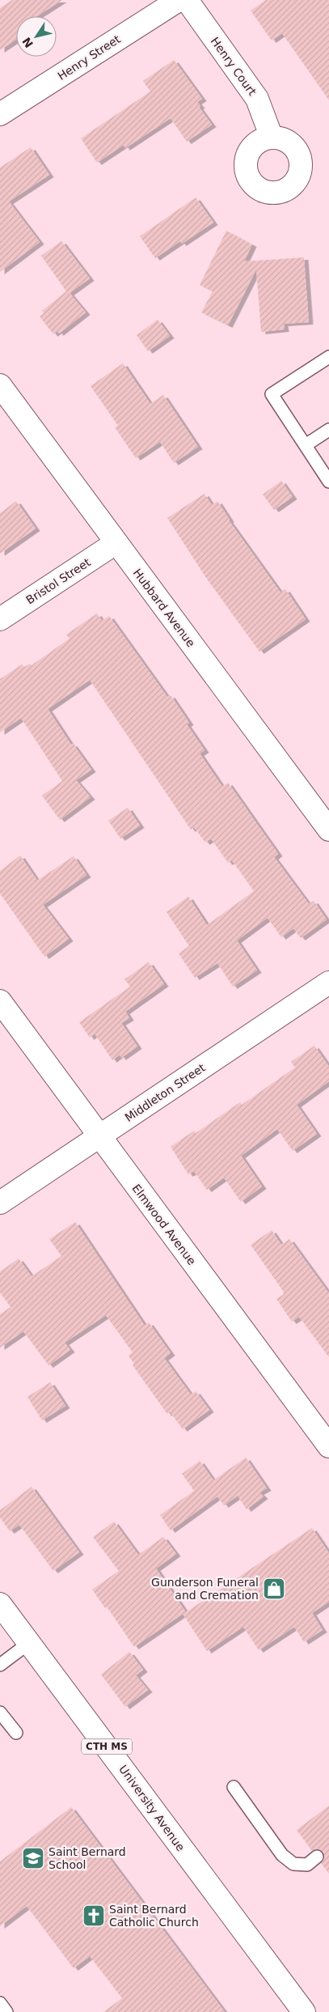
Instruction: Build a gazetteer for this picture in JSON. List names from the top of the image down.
{
  "streets": {
    "street": [
      "Henry Street",
      "Henry Court",
      "Bristol Street",
      "Hubbard Avenue",
      "Middleton Street",
      "Elmwood Avenue",
      "CTH MS",
      "University Avenue"
    ]
  },
  "crossings": [
    ["Bristol Street", "Hubbard Avenue"],
    ["Middleton Street", "Elmwood Avenue"]
  ],
  "places": {
    "shop": ["Gunderson Funeral and Cremation"],
    "school or university": ["Saint Bernard School"],
    "church": ["Saint Bernard Catholic Church"]
  },
  "north": "bottom left"
}
